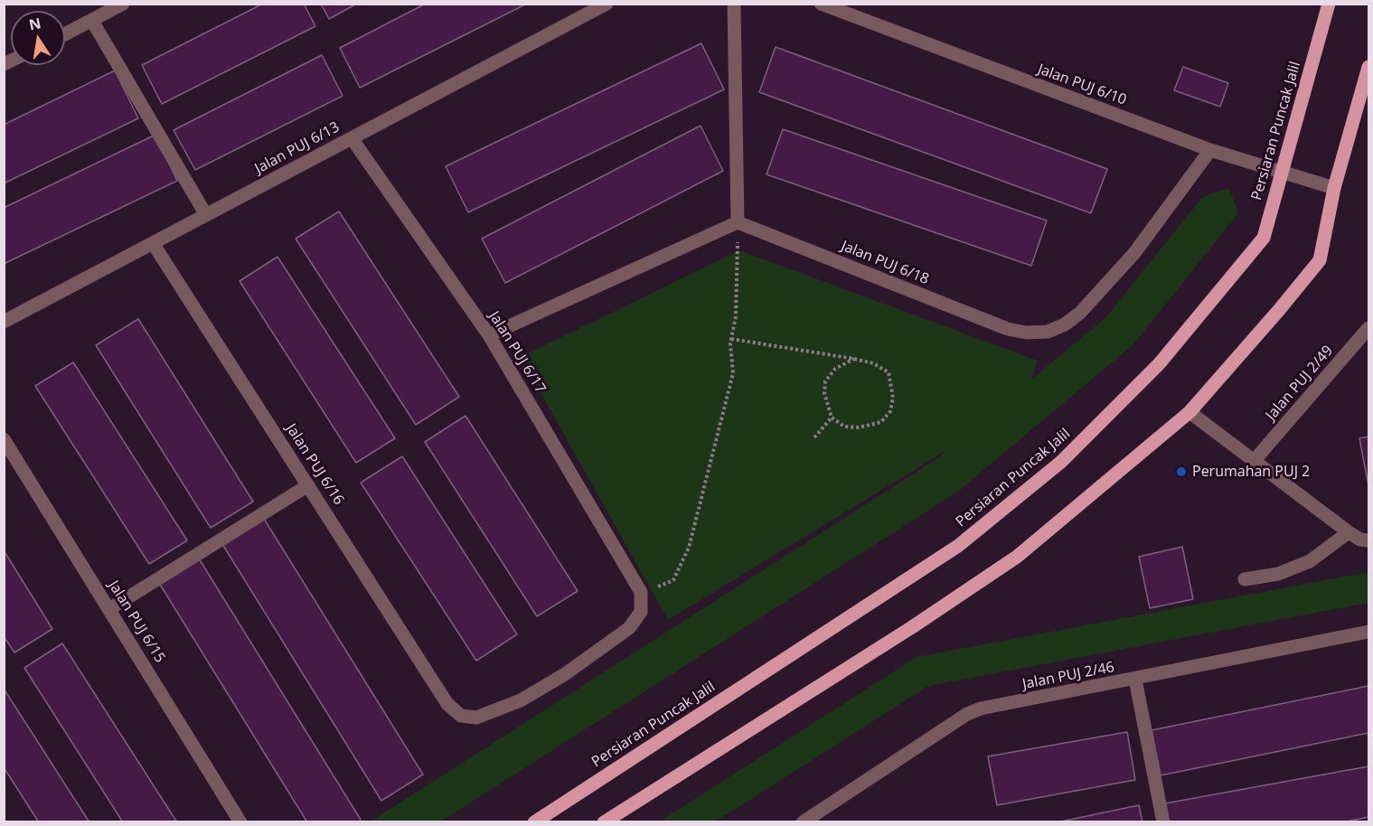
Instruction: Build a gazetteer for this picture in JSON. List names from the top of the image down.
{
  "streets": {
    "main road": ["Persiaran Puncak Jalil"],
    "street": [
      "Jalan PUJ 6/10",
      "Jalan PUJ 6/13",
      "Jalan PUJ 6/18",
      "Jalan PUJ 6/17",
      "Jalan PUJ 2/49",
      "Jalan PUJ 6/16",
      "Jalan PUJ 6/15",
      "Jalan PUJ 2/46"
    ]
  },
  "crossings": [
    ["Jalan PUJ 6/10", "Persiaran Puncak Jalil"],
    ["Jalan PUJ 6/10", "Jalan PUJ 6/18"],
    ["Jalan PUJ 6/13", "Jalan PUJ 6/17"],
    ["Jalan PUJ 6/13", "Jalan PUJ 6/16"],
    ["Jalan PUJ 6/17", "Jalan PUJ 6/16"]
  ],
  "places": ["Perumahan PUJ 2"],
  "north": "top"
}
